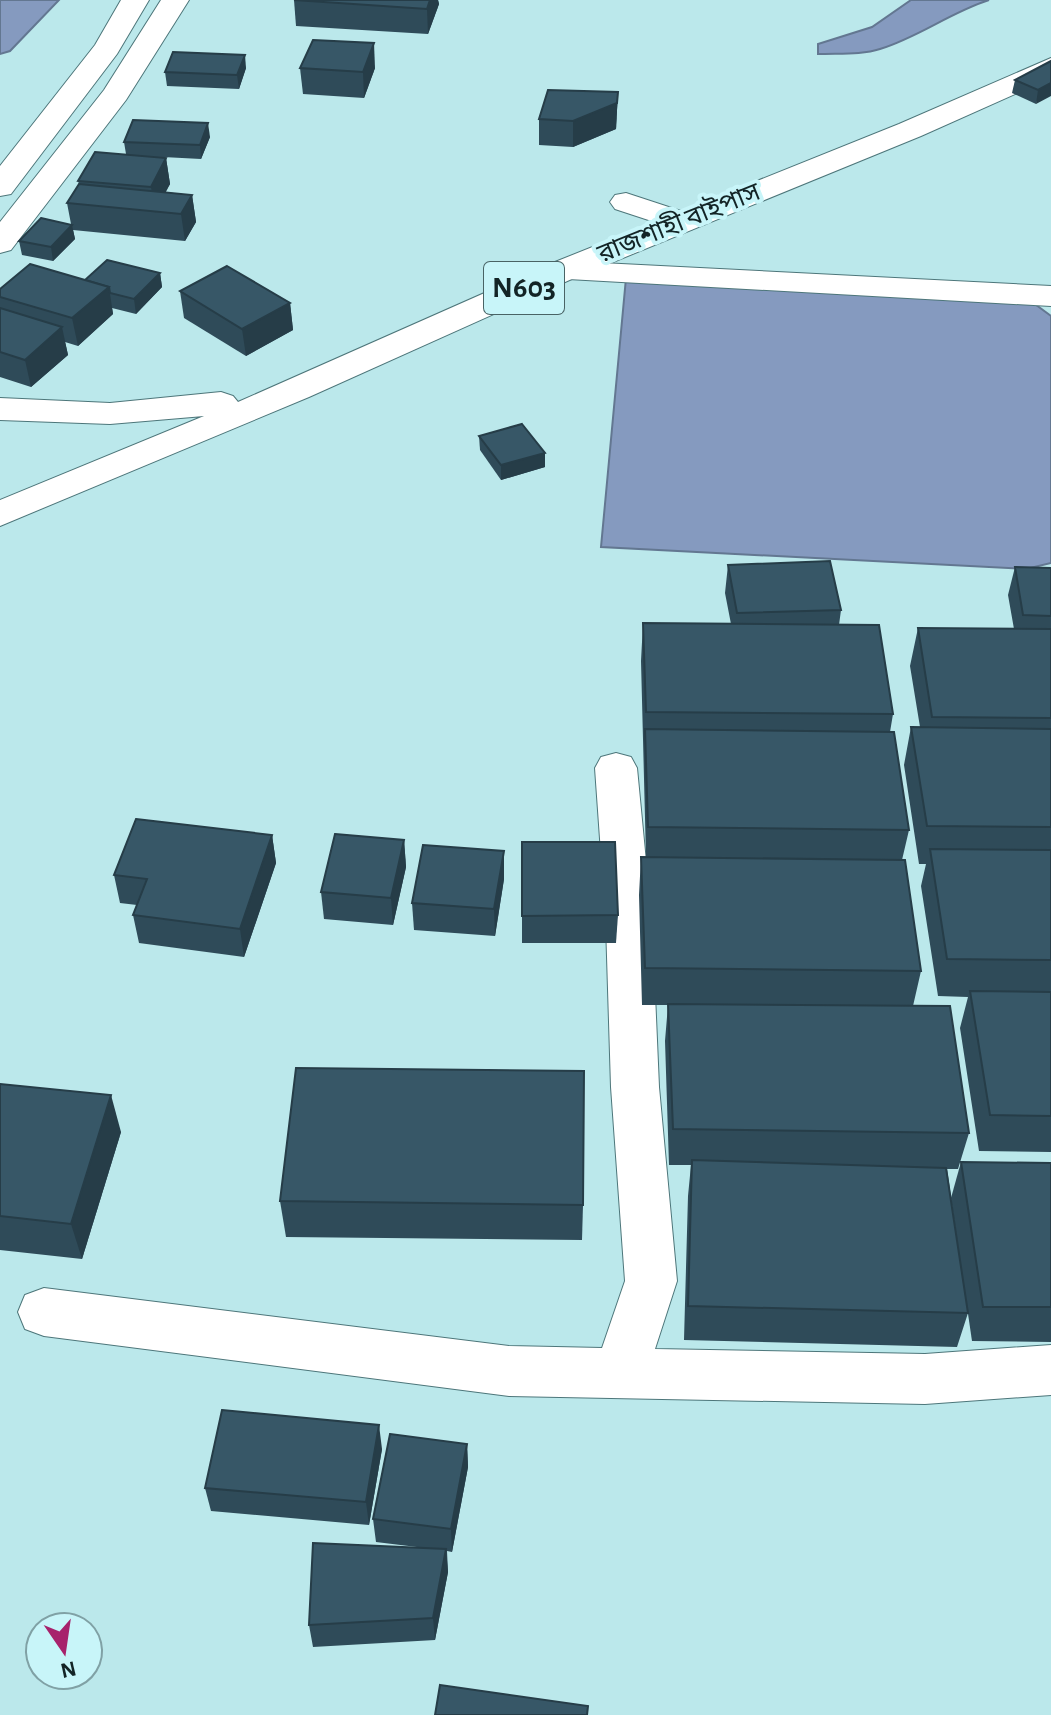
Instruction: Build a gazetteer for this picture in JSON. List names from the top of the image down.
{
  "streets": {
    "main road": ["রাজশাহী বাইপাস", "N603"]
  },
  "north": "bottom"
}
